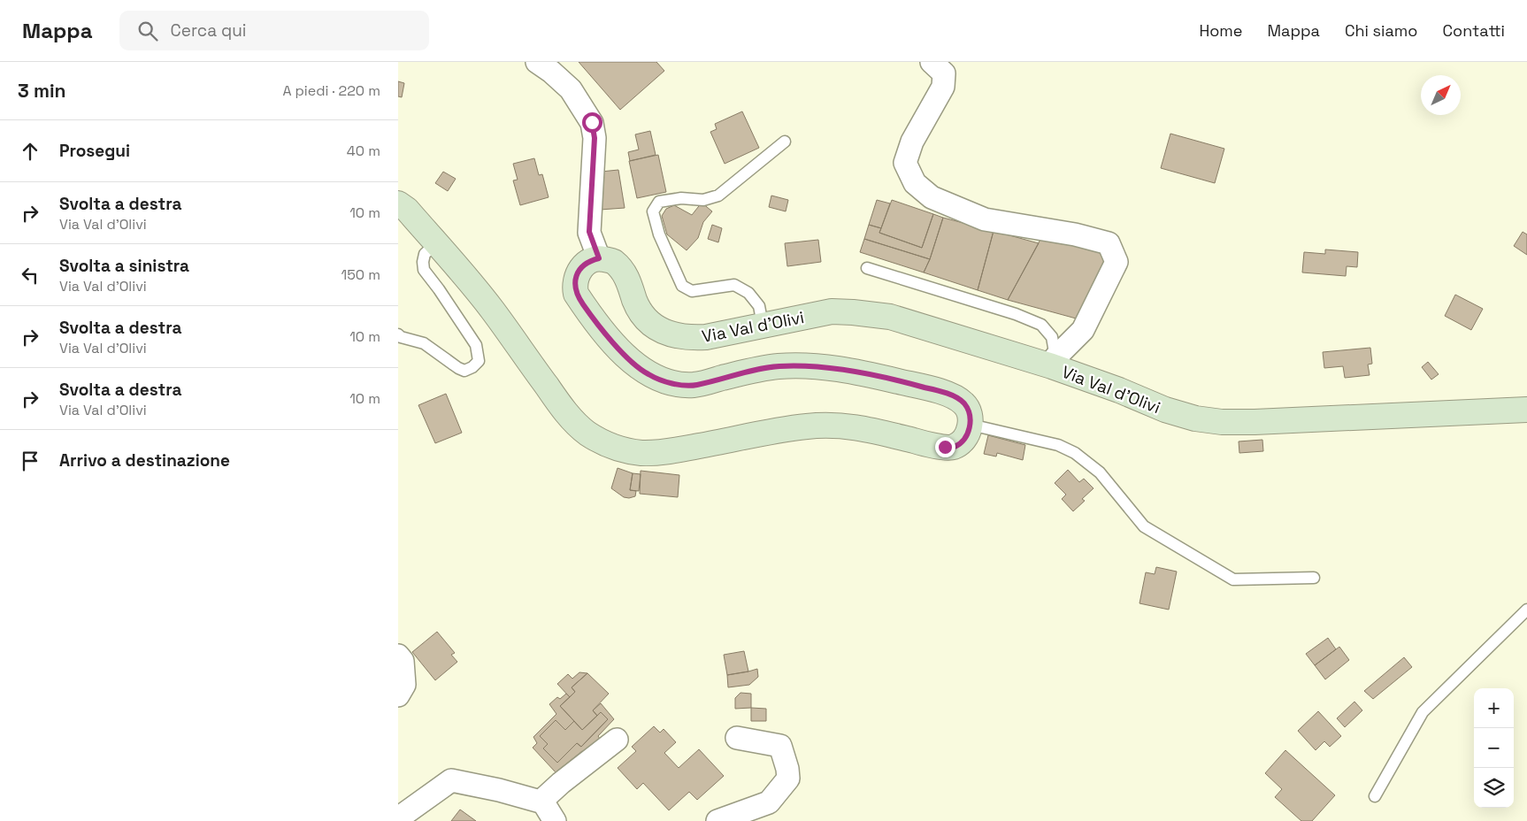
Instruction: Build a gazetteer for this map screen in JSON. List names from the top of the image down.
{
  "streets": {
    "street": ["Via Val d'Olivi"]
  },
  "north": "top right",
  "page": {
    "header": "Mappa",
    "search": "Cerca qui",
    "nav": [
      "Home",
      "Mappa",
      "Chi siamo",
      "Contatti"
    ],
    "heading": ["3 min", "A piedi · 220 m"],
    "list": [
      ["Prosegui", "40 m"],
      ["Svolta a destra", "Via Val d'Olivi", "10 m"],
      ["Svolta a sinistra", "Via Val d'Olivi", "150 m"],
      ["Svolta a destra", "Via Val d'Olivi", "10 m"],
      ["Svolta a destra", "Via Val d'Olivi", "10 m"],
      "Arrivo a destinazione"
    ],
    "map_buttons": ["+", "−"]
  }
}
